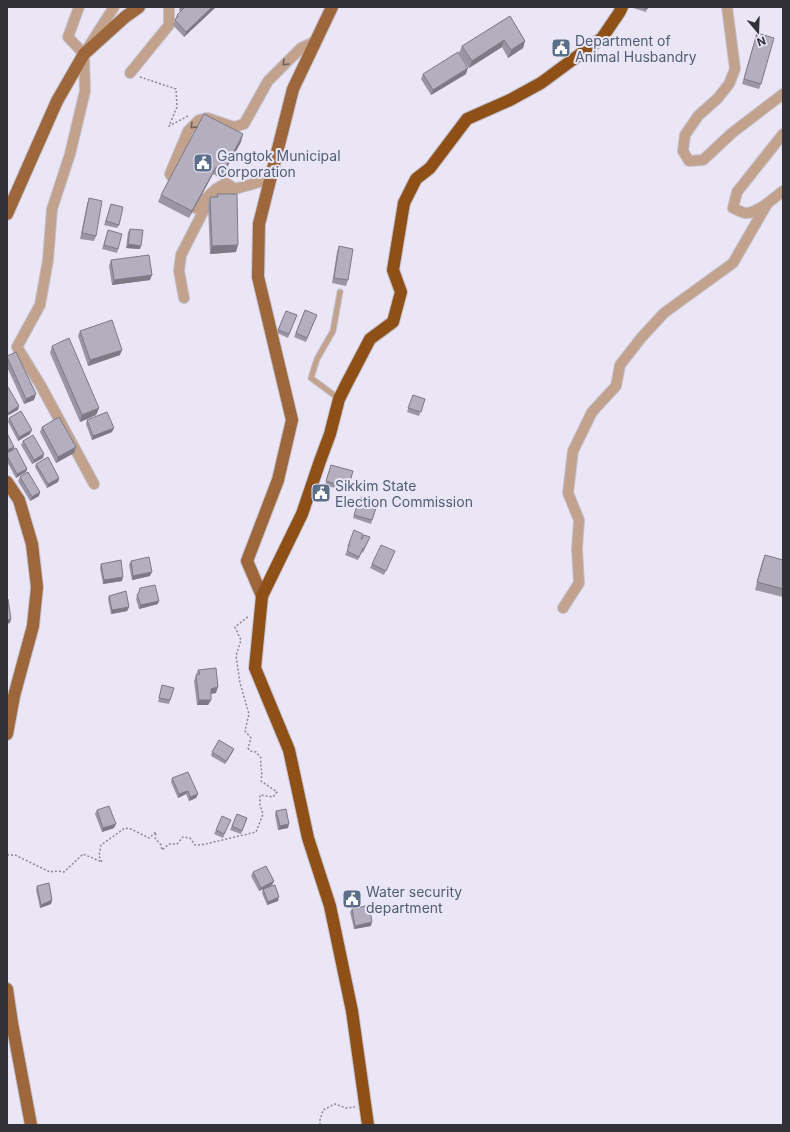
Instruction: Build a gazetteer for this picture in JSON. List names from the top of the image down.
{
  "places": {
    "public building": [
      "Department of Animal Husbandry",
      "Gangtok Municipal Corporation",
      "Sikkim State Election Commission",
      "Water security department"
    ]
  },
  "north": "bottom"
}
